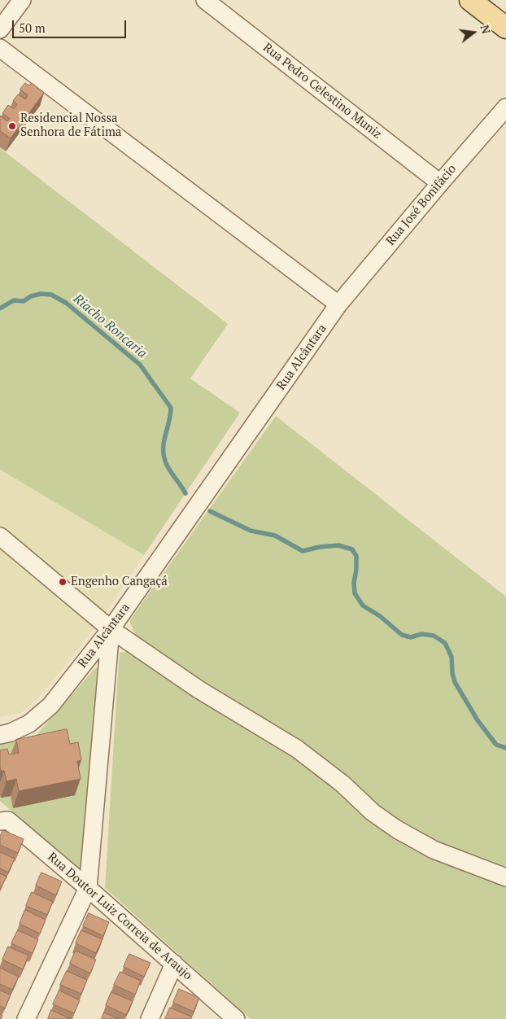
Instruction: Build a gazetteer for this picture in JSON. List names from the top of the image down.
{
  "streets": {
    "street": [
      "Rua Pedro Celestino Muniz",
      "Rua José Bonifácio",
      "Rua Alcântara",
      "Rua Doutor Luiz Correia de Araujo"
    ]
  },
  "crossings": [
    ["Rua Pedro Celestino Muniz", "Rua José Bonifácio"],
    ["Rua José Bonifácio", "Rua Alcântara"]
  ],
  "water": ["Riacho Roncaria"],
  "places": ["Residencial Nossa Senhora de Fátima", "Engenho Cangaçá"],
  "scale_bar": "50 m",
  "north": "right"
}
